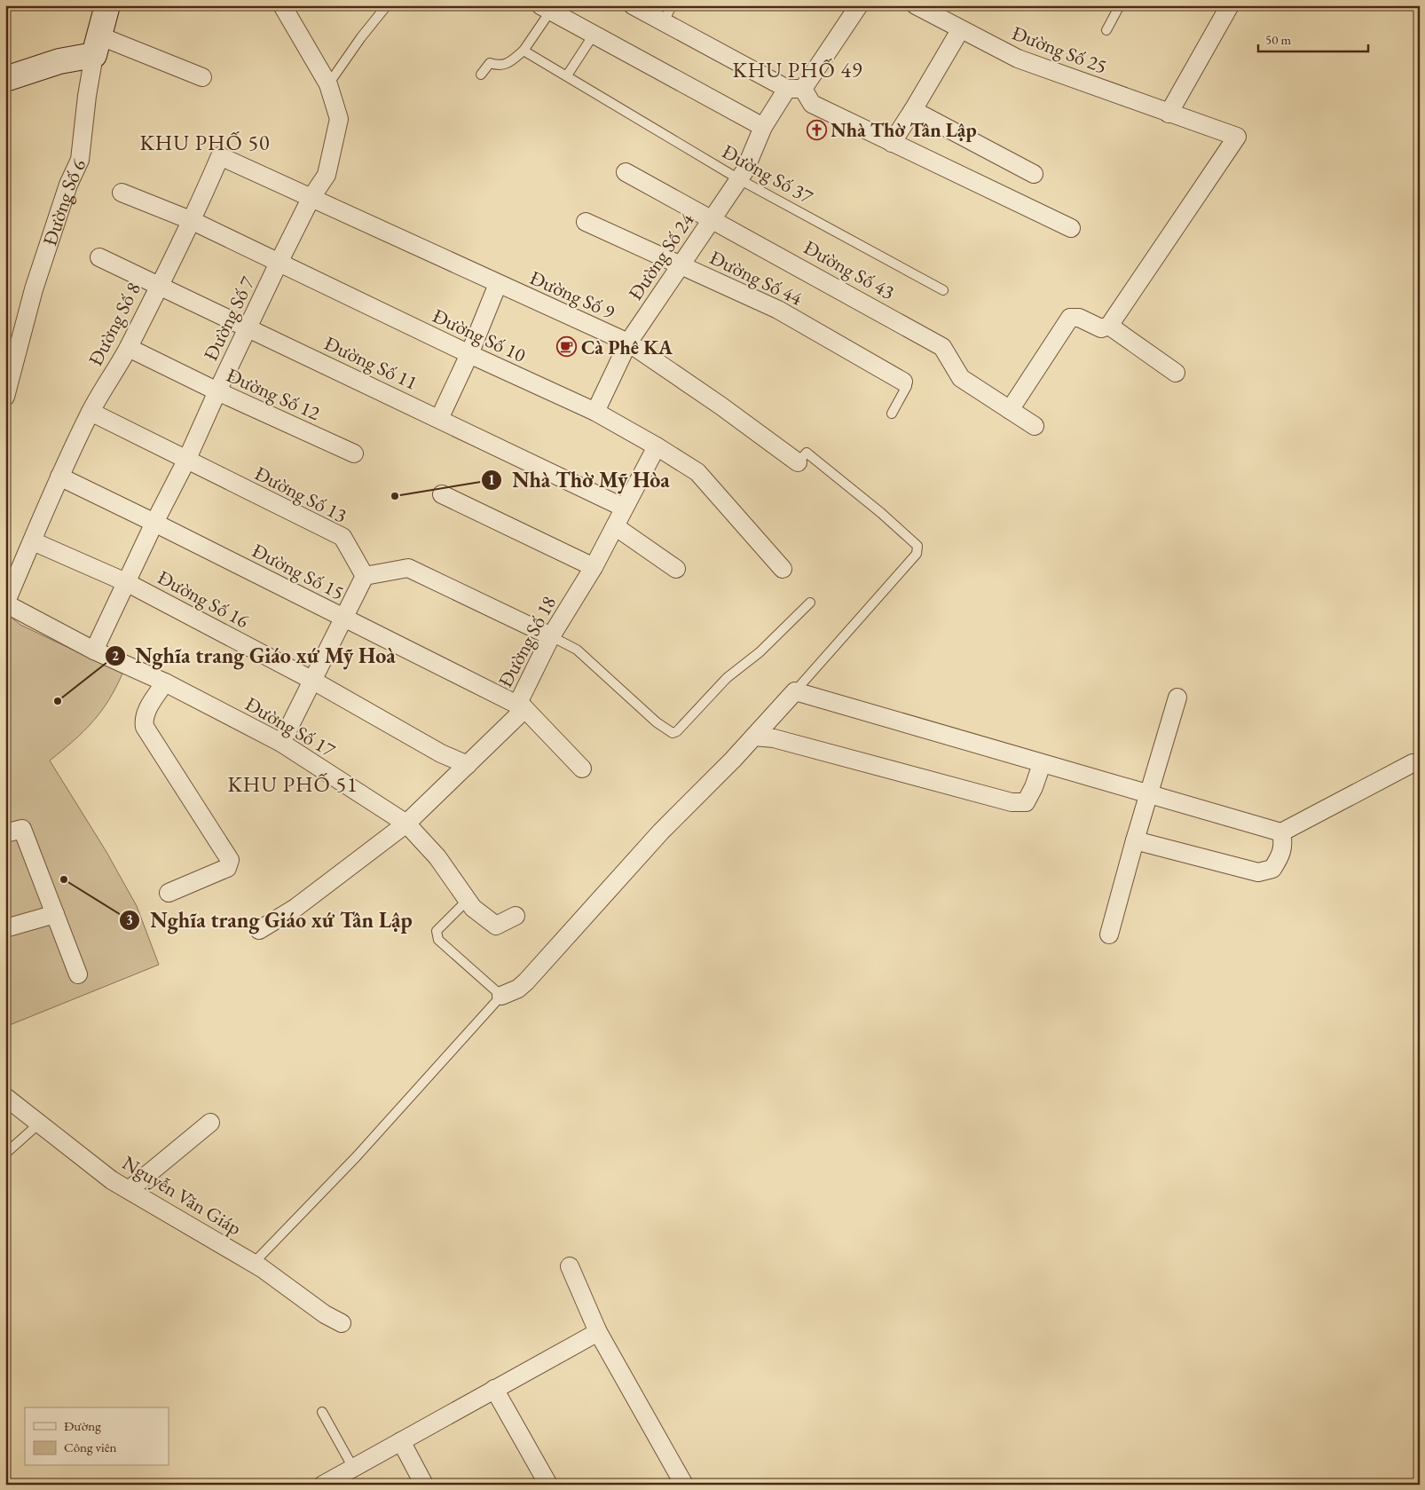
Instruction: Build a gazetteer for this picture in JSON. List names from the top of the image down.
{
  "streets": {
    "street": [
      "Đường Số 25",
      "Đường Số 6",
      "Đường Số 24",
      "Đường Số 43",
      "Đường Số 44",
      "Đường Số 9",
      "Đường Số 7",
      "Đường Số 8",
      "Đường Số 10",
      "Đường Số 11",
      "Đường Số 12",
      "Đường Số 13",
      "Đường Số 15",
      "Đường Số 16",
      "Đường Số 18",
      "Đường Số 17",
      "Nguyễn Văn Giáp"
    ],
    "lane": ["Đường Số 37"]
  },
  "crossings": [
    ["Đường Số 37", "Đường Số 24"],
    ["Đường Số 24", "Đường Số 43"],
    ["Đường Số 24", "Đường Số 44"],
    ["Đường Số 24", "Đường Số 9"],
    ["Đường Số 24", "Đường Số 10"],
    ["Đường Số 9", "Đường Số 7"],
    ["Đường Số 9", "Đường Số 8"],
    ["Đường Số 7", "Đường Số 8"],
    ["Đường Số 7", "Đường Số 10"],
    ["Đường Số 7", "Đường Số 11"],
    ["Đường Số 7", "Đường Số 12"],
    ["Đường Số 7", "Đường Số 13"],
    ["Đường Số 7", "Đường Số 15"],
    ["Đường Số 7", "Đường Số 16"],
    ["Đường Số 7", "Đường Số 17"],
    ["Đường Số 8", "Đường Số 10"],
    ["Đường Số 8", "Đường Số 11"],
    ["Đường Số 8", "Đường Số 12"],
    ["Đường Số 8", "Đường Số 13"],
    ["Đường Số 8", "Đường Số 15"],
    ["Đường Số 8", "Đường Số 16"],
    ["Đường Số 8", "Đường Số 17"],
    ["Đường Số 10", "Đường Số 18"],
    ["Đường Số 11", "Đường Số 18"],
    ["Đường Số 15", "Đường Số 18"],
    ["Đường Số 16", "Đường Số 18"],
    ["Đường Số 18", "Đường Số 17"]
  ],
  "districts": ["KHU PHỐ 49", "KHU PHỐ 50", "KHU PHỐ 51"],
  "places": {
    "church": ["Nhà Thờ Tân Lập"],
    "cafe": ["Cà Phê KA"],
    "other": ["Nhà Thờ Mỹ Hòa", "Nghĩa trang Giáo xứ Mỹ Hoà", "Nghĩa trang Giáo xứ Tân Lập"]
  },
  "legend": ["Đường", "Công viên"],
  "scale_bar": "50 m"
}
